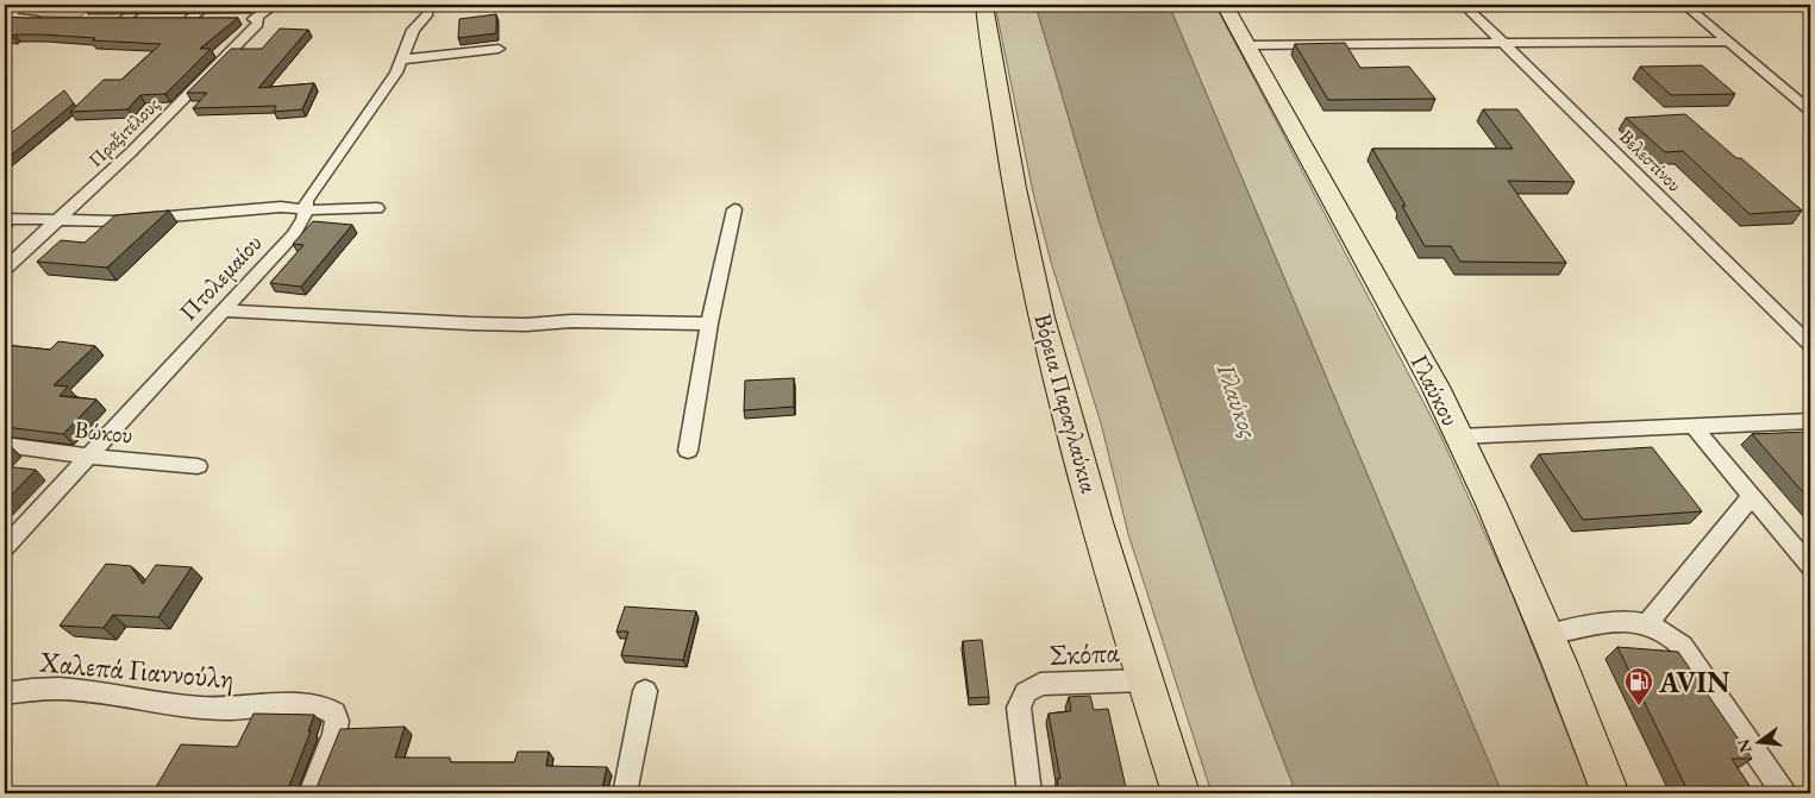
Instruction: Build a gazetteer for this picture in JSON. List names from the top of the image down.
{
  "streets": {
    "main road": ["Γλαύκου", "Βόρεια Παραγλαύκια"],
    "street": [
      "Πραξιτέλους",
      "Βελεστίνου",
      "Πτολεμαίου",
      "Βώκου",
      "Σκόπα",
      "Χαλεπά Γιαννούλη"
    ]
  },
  "crossings": [
    ["Πτολεμαίου", "Βώκου"],
    ["Βόρεια Παραγλαύκια", "Σκόπα"]
  ],
  "water": ["Γλαύκος"],
  "places": {
    "fuel station": ["AVIN"]
  },
  "north": "left"
}
